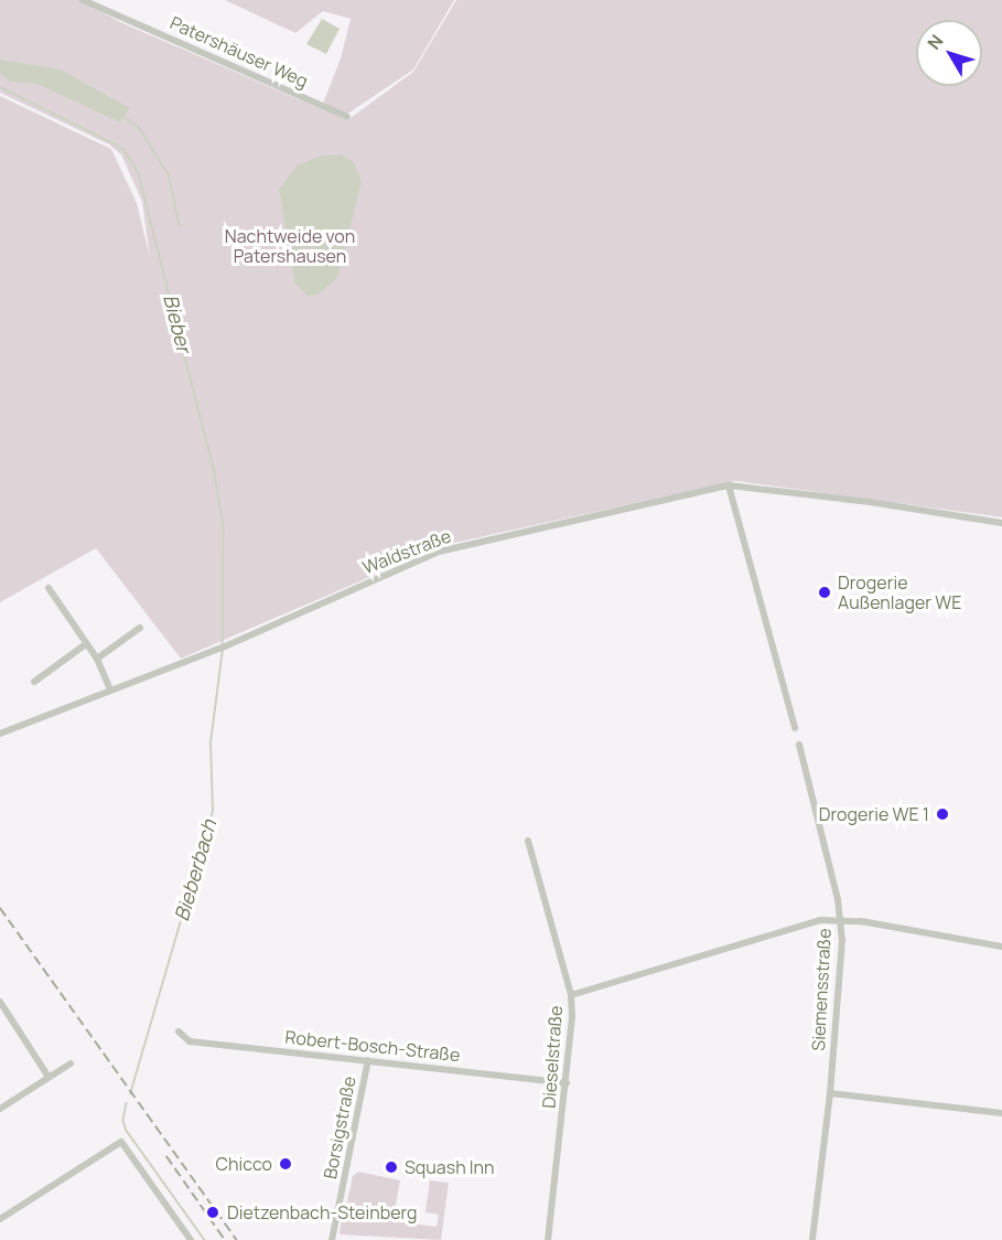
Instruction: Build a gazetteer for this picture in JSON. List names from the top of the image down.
{
  "streets": {
    "street": [
      "Patershäuser Weg",
      "Waldstraße",
      "Siemensstraße",
      "Robert-Bosch-Straße",
      "Dieselstraße",
      "Borsigstraße"
    ]
  },
  "crossings": [
    ["Robert-Bosch-Straße", "Dieselstraße"],
    ["Robert-Bosch-Straße", "Borsigstraße"]
  ],
  "water": ["Bieber", "Bieberbach"],
  "parks": ["Nachtweide von Patershausen"],
  "places": [
    "Drogerie Außenlager WE",
    "Drogerie WE 1",
    "Chicco",
    "Squash Inn",
    "Dietzenbach-Steinberg"
  ],
  "north": "top left"
}
